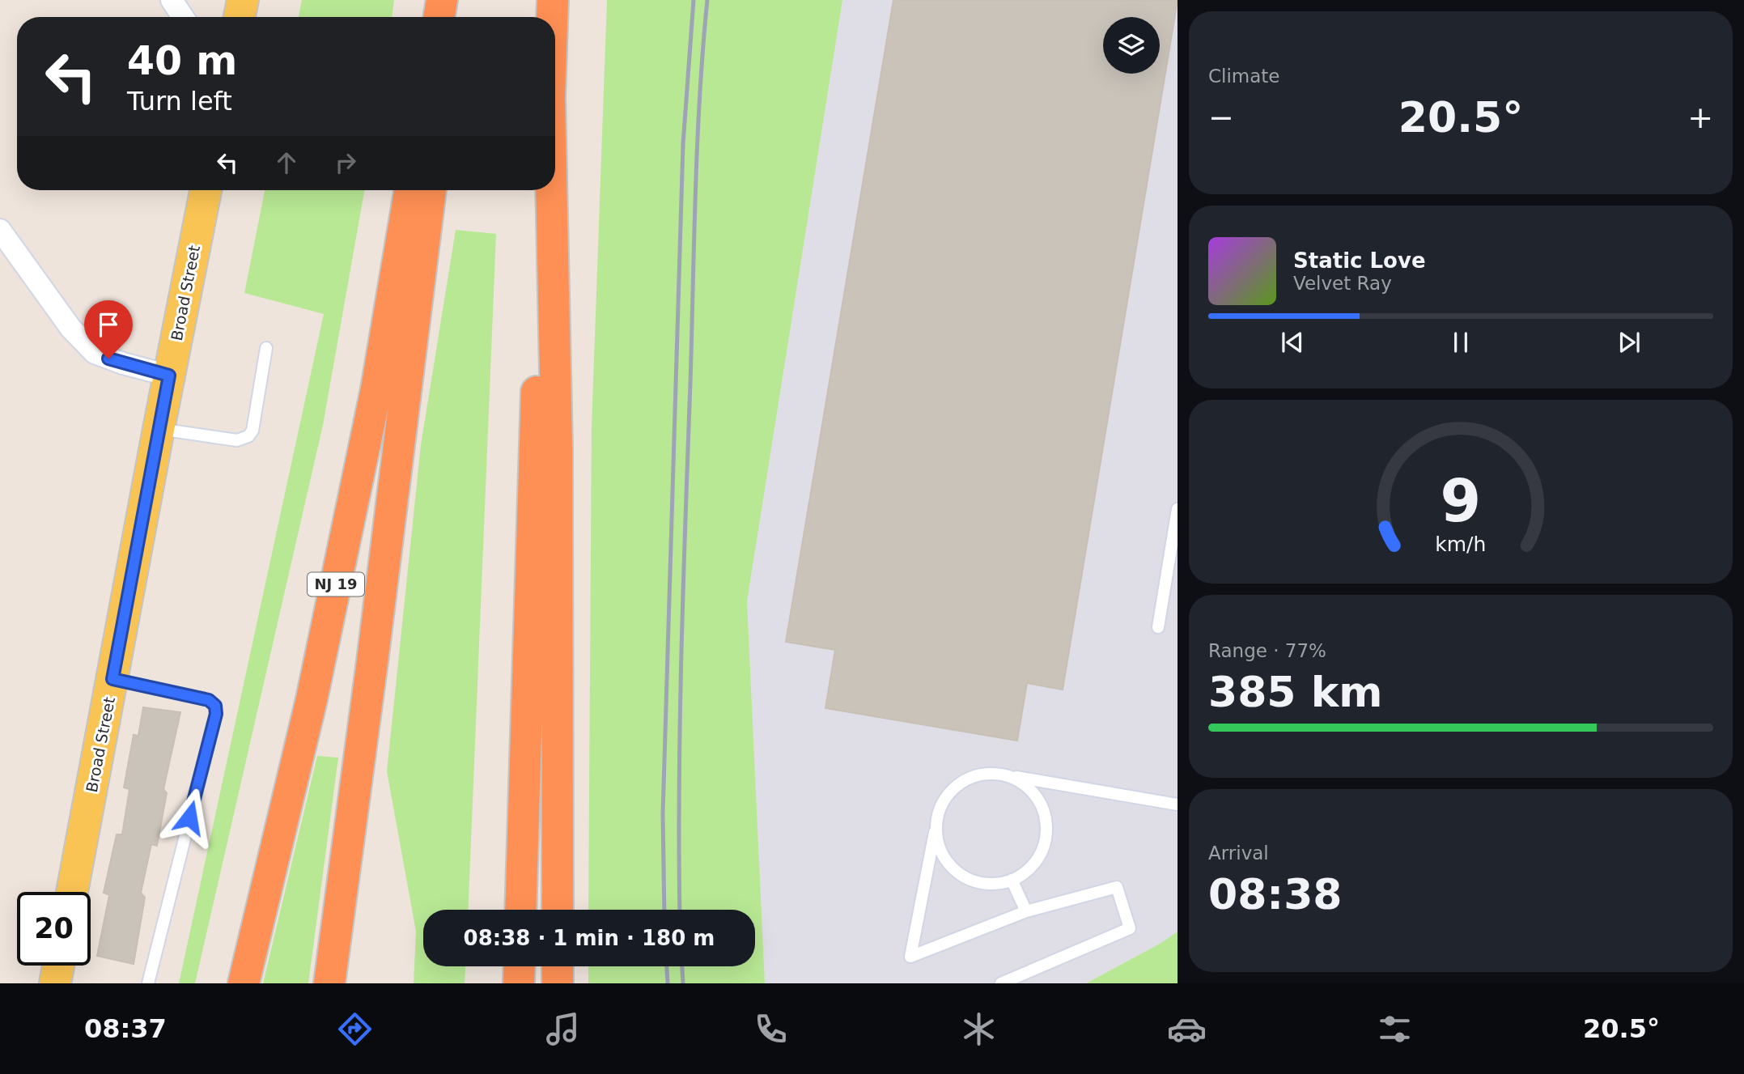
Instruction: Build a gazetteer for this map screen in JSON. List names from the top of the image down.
{
  "streets": {
    "highway": ["NJ 19"],
    "main road": ["Broad Street"]
  },
  "page": {
    "tile": [
      "Climate",
      ["Range · 77%", "385 km"],
      ["Arrival", "08:38"]
    ],
    "turn": ["40 m", "Turn left"],
    "heat": ["−", "20.5°", "+"],
    "song": ["Static Love", "Velvet Ray"],
    "limit": "20",
    "trip": "08:38 · 1 min · 180 m",
    "tabs": ["08:37", "20.5°"],
    "gauge": ["9", "km/h"]
  }
}
